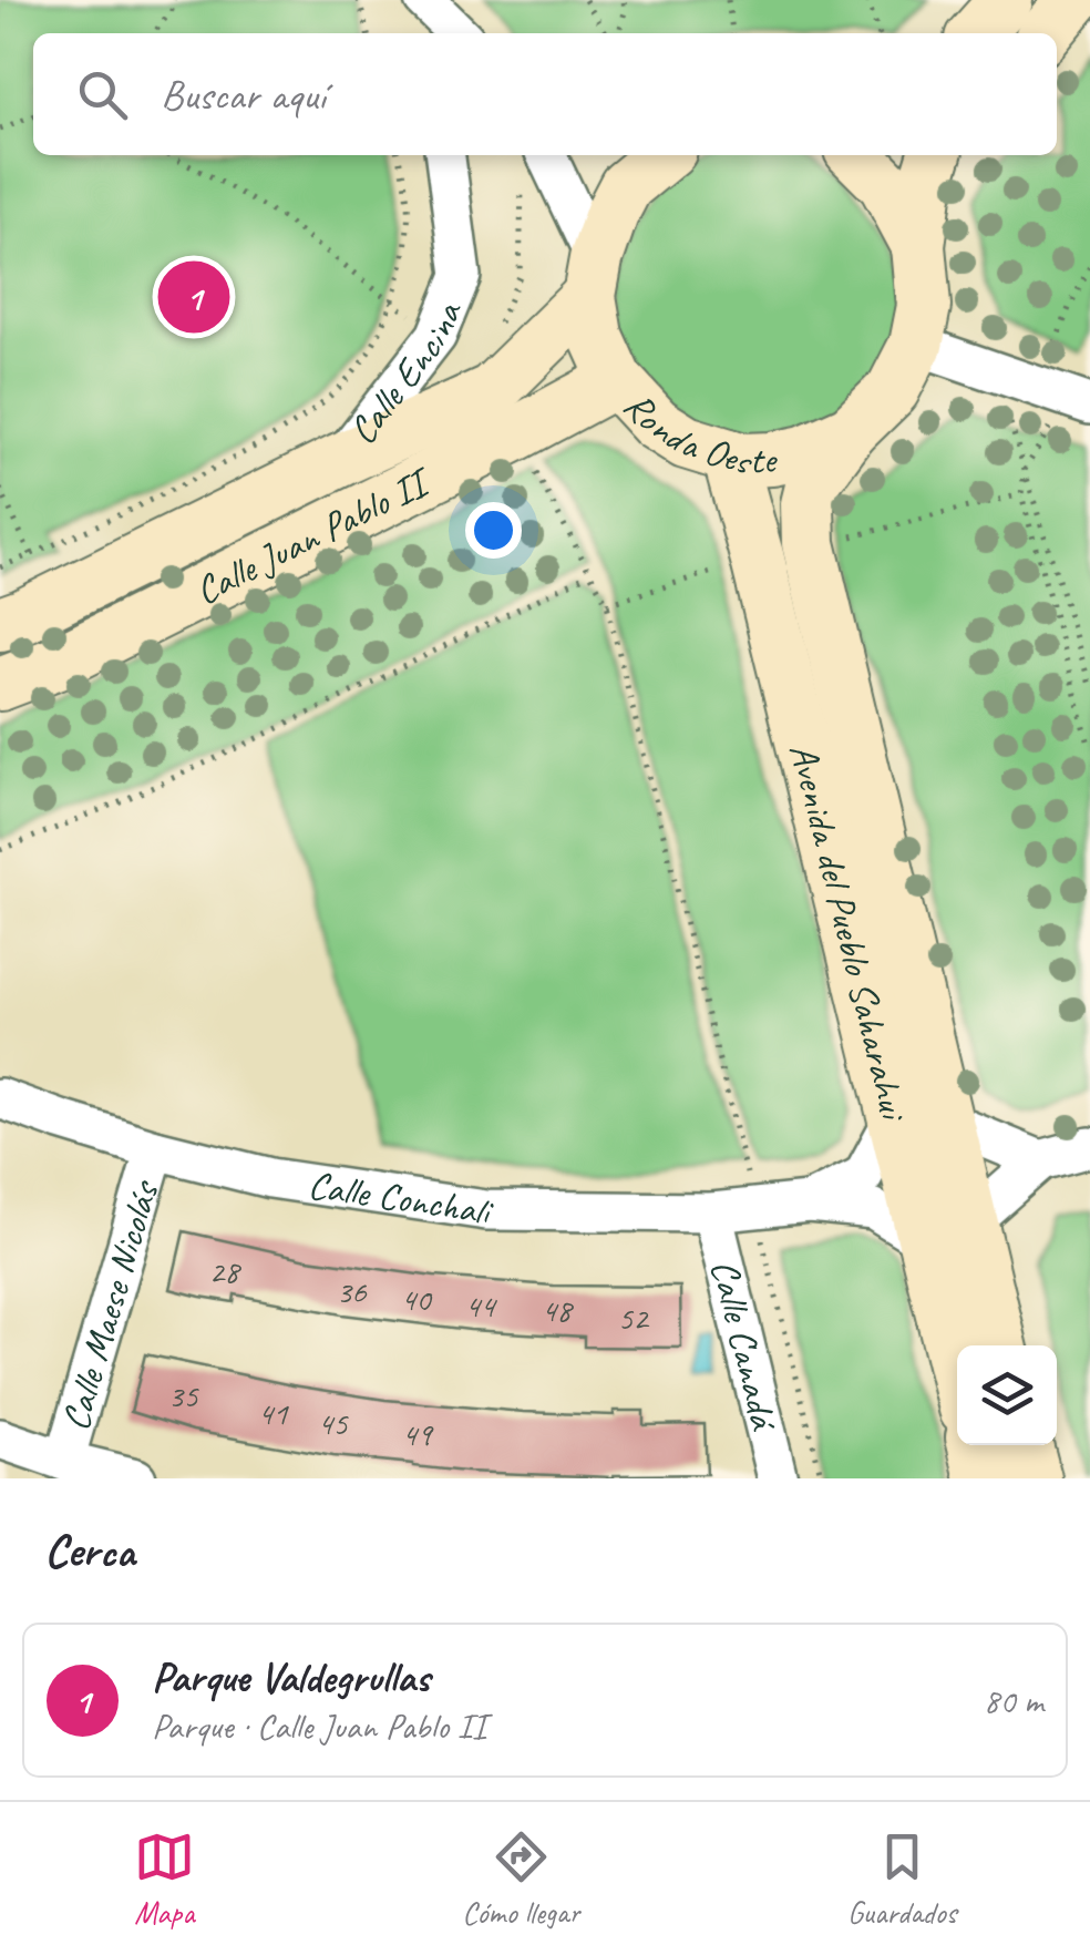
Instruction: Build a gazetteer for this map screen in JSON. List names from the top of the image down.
{
  "streets": {
    "main road": ["Ronda Oeste", "Calle Juan Pablo II", "Avenida del Pueblo Saharahui"],
    "street": [
      "Calle Encina",
      "Calle Conchali",
      "Calle Maese Nicolás",
      "Calle Canadá"
    ]
  },
  "crossings": [
    ["Calle Encina", "Calle Juan Pablo II"],
    ["Ronda Oeste", "Calle Juan Pablo II"],
    ["Ronda Oeste", "Avenida del Pueblo Saharahui"],
    ["Avenida del Pueblo Saharahui", "Calle Conchali"],
    ["Calle Conchali", "Calle Maese Nicolás"],
    ["Calle Conchali", "Calle Canadá"]
  ],
  "house_numbers": [
    "28",
    "36",
    "40",
    "44",
    "48",
    "52",
    "35",
    "41",
    "45",
    "49"
  ],
  "page": {
    "search": "Buscar aquí",
    "pins": "1",
    "heading": "Cerca",
    "list": [
      {
        "mark": "1",
        "name": "Parque Valdegrullas",
        "note": "Parque · Calle Juan Pablo II",
        "value": "80 m"
      }
    ],
    "nav": ["Mapa", "Cómo llegar", "Guardados"]
  }
}
